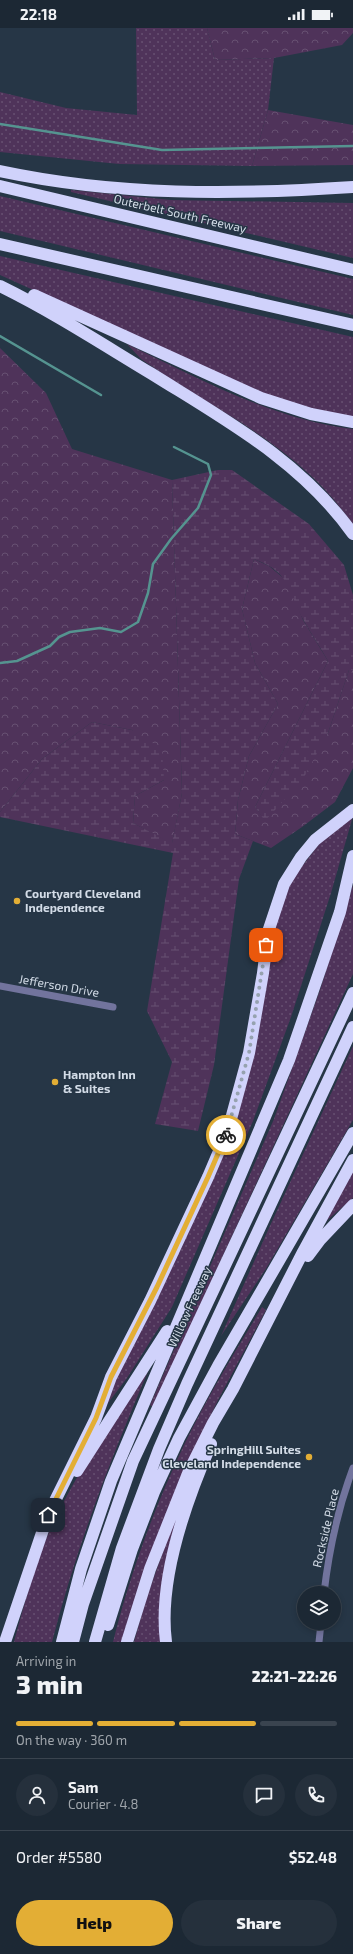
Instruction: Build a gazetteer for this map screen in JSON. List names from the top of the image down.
{
  "streets": {
    "highway": ["Outerbelt South Freeway", "Willow Freeway"],
    "street": ["Jefferson Drive", "Rockside Place"]
  },
  "places": ["Courtyard Cleveland Independence", "Hampton Inn & Suites", "SpringHill Suites Cleveland Independence"],
  "page": {
    "status": "22:18",
    "heading": ["3 min", "Arriving in", "22:21–22:26"],
    "panel": [
      "Sam",
      "Courier · 4.8",
      "Order #5580",
      "$52.48"
    ],
    "bar": "On the way · 360 m",
    "buttons": ["Help", "Share"]
  }
}
